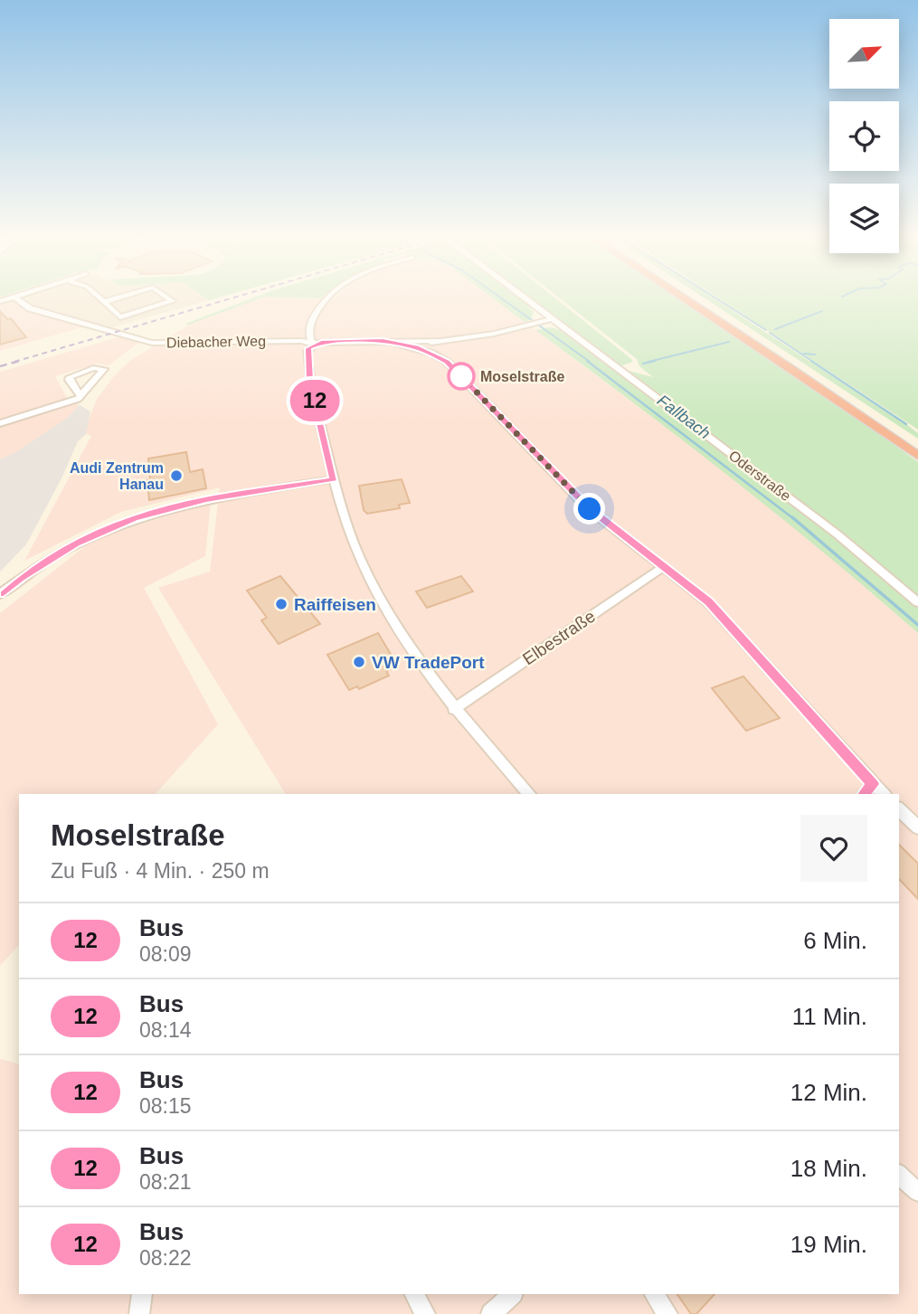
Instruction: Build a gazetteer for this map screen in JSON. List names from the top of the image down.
{
  "streets": {
    "street": ["Diebacher Weg", "Oderstraße", "Elbestraße"]
  },
  "water": ["Fallbach"],
  "places": [
    "Moselstraße",
    "Audi Zentrum Hanau",
    "Raiffeisen",
    "VW TradePort"
  ],
  "lines": ["bus line 12"],
  "north": "top right",
  "page": {
    "on_map": "12",
    "heading": ["Moselstraße", "Zu Fuß · 4 Min. · 250 m"],
    "list": [
      {
        "mark": "12",
        "name": "Bus",
        "note": "08:09",
        "value": "6 Min."
      },
      {
        "mark": "12",
        "name": "Bus",
        "note": "08:14",
        "value": "11 Min."
      },
      {
        "mark": "12",
        "name": "Bus",
        "note": "08:15",
        "value": "12 Min."
      },
      {
        "mark": "12",
        "name": "Bus",
        "note": "08:21",
        "value": "18 Min."
      },
      {
        "mark": "12",
        "name": "Bus",
        "note": "08:22",
        "value": "19 Min."
      }
    ]
  }
}
